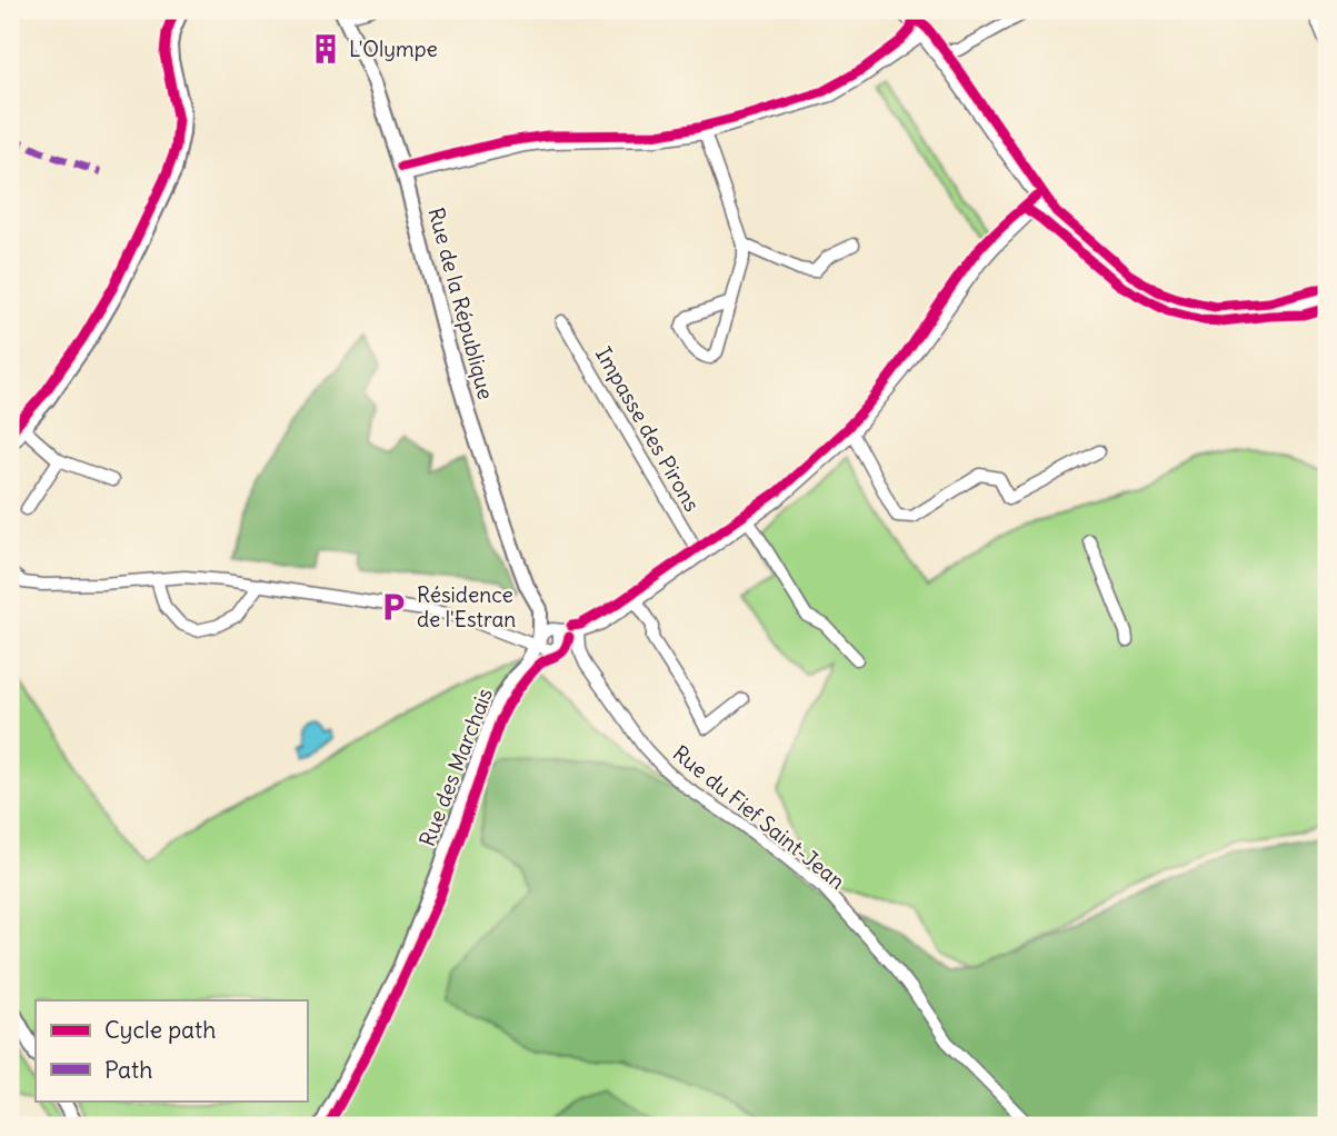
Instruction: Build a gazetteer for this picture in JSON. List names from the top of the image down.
{
  "streets": {
    "street": [
      "Rue de la République",
      "Impasse des Pirons",
      "Rue des Marchais",
      "Rue du Fief Saint-Jean"
    ]
  },
  "crossings": [
    ["Rue de la République", "Rue des Marchais"]
  ],
  "places": {
    "building": ["L'Olympe"],
    "parking": ["Résidence de l'Estran"]
  },
  "legend": ["Cycle path", "Path"]
}
